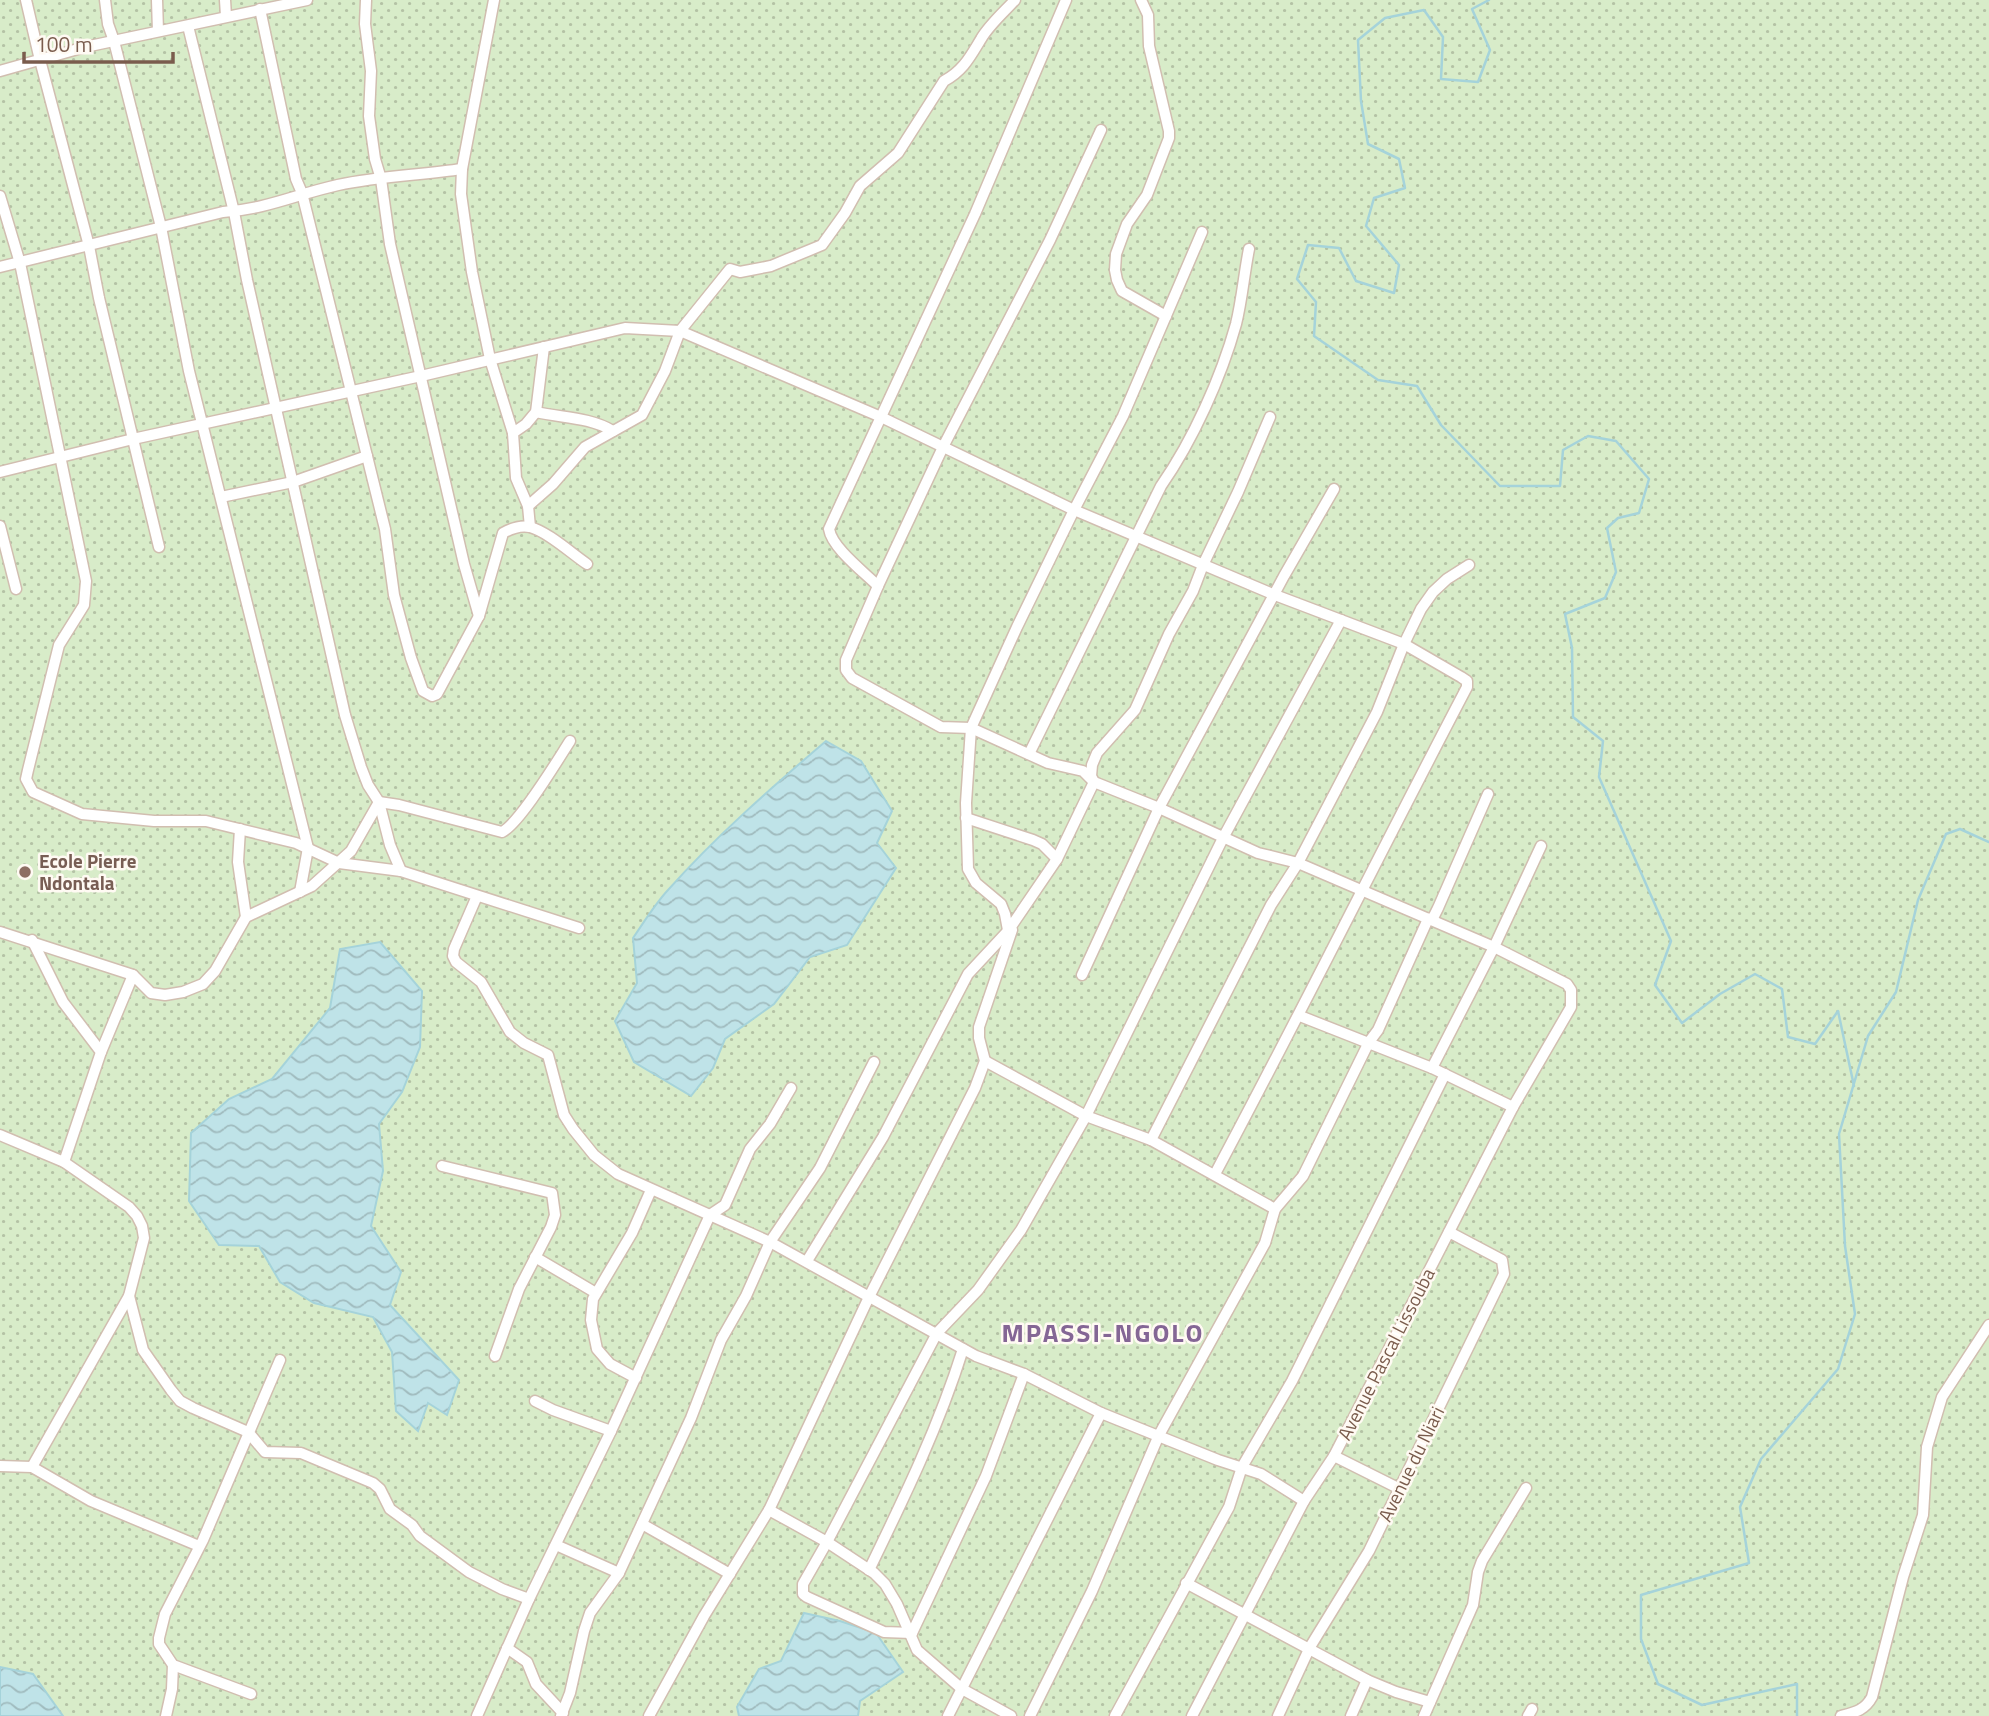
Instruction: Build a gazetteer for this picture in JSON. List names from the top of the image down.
{
  "streets": {
    "street": ["Avenue Pascal Lissouba", "Avenue du Niari"]
  },
  "crossings": [
    ["Avenue Pascal Lissouba", "Avenue du Niari"]
  ],
  "districts": ["MPASSI-NGOLO"],
  "places": ["Ecole Pierre Ndontala"],
  "scale_bar": "100 m"
}
